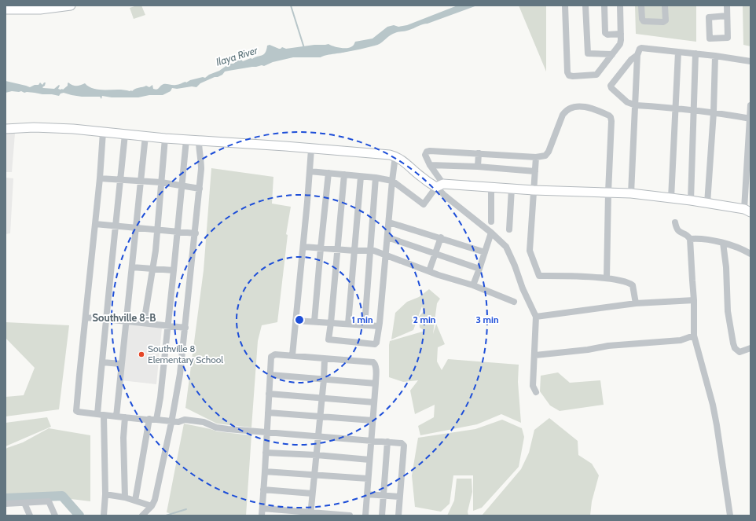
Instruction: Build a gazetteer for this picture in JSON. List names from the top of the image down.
{
  "districts": ["Southville 8-B"],
  "water": ["Ilaya River"],
  "places": ["Southville 8 Elementary School"],
  "rings": ["1 min", "2 min", "3 min"]
}
